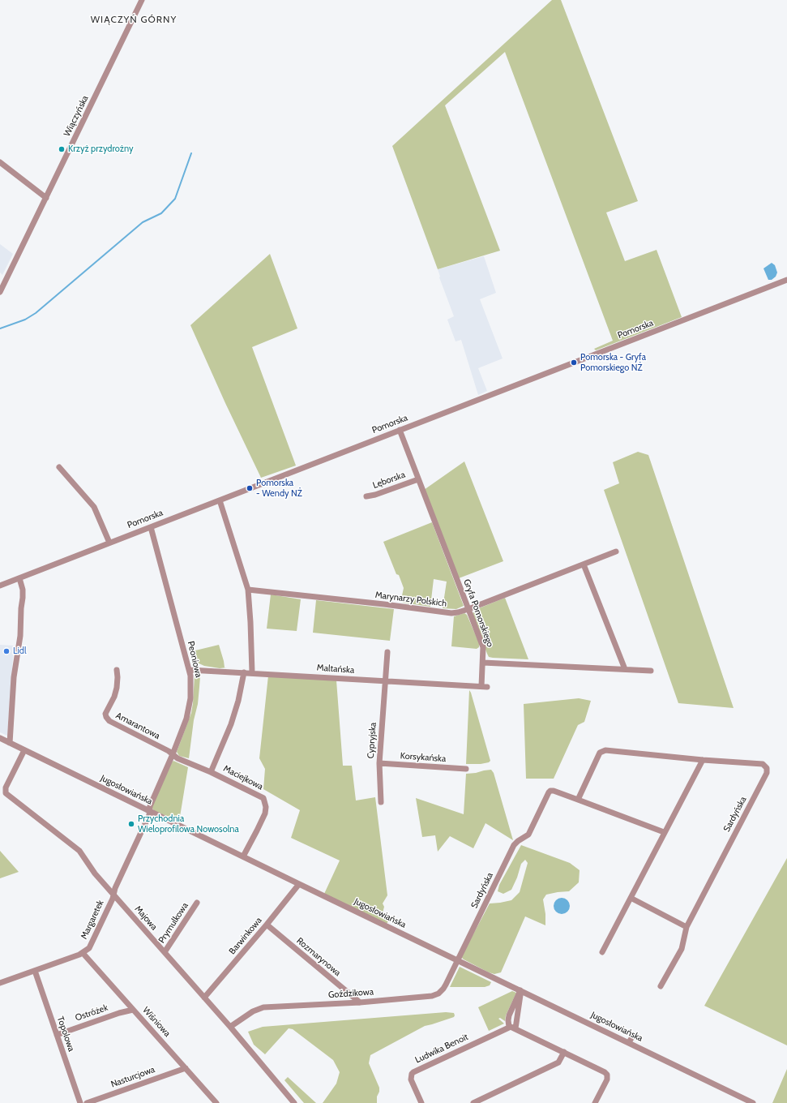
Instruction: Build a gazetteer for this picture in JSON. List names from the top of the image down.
{
  "streets": {
    "street": [
      "Wiączyńska",
      "Pomorska",
      "Lęborska",
      "Marynarzy Polskich",
      "Gryfa Pomorskiego",
      "Peoniowa",
      "Maltańska",
      "Amarantowa",
      "Cypryjska",
      "Korsykańska",
      "Maciejkowa",
      "Jugosłowiańska",
      "Sardyńska",
      "Majowa",
      "Margaretek",
      "Prymulkowa",
      "Barwinkowa",
      "Rozmarynowa",
      "Goździkowa",
      "Ostróżek",
      "Wiśniowa",
      "Topolowa",
      "Ludwika Benoit",
      "Nasturcjowa"
    ]
  },
  "crossings": [
    ["Pomorska", "Gryfa Pomorskiego"],
    ["Pomorska", "Peoniowa"],
    ["Lęborska", "Gryfa Pomorskiego"],
    ["Marynarzy Polskich", "Gryfa Pomorskiego"],
    ["Peoniowa", "Maltańska"],
    ["Peoniowa", "Amarantowa"],
    ["Peoniowa", "Maciejkowa"],
    ["Peoniowa", "Jugosłowiańska"],
    ["Peoniowa", "Margaretek"],
    ["Maltańska", "Cypryjska"],
    ["Maltańska", "Maciejkowa"],
    ["Amarantowa", "Maciejkowa"],
    ["Cypryjska", "Korsykańska"],
    ["Maciejkowa", "Jugosłowiańska"],
    ["Jugosłowiańska", "Sardyńska"],
    ["Jugosłowiańska", "Majowa"],
    ["Jugosłowiańska", "Margaretek"],
    ["Jugosłowiańska", "Barwinkowa"],
    ["Jugosłowiańska", "Goździkowa"],
    ["Sardyńska", "Goździkowa"],
    ["Majowa", "Margaretek"],
    ["Majowa", "Prymulkowa"],
    ["Majowa", "Barwinkowa"],
    ["Majowa", "Goździkowa"],
    ["Margaretek", "Wiśniowa"],
    ["Barwinkowa", "Rozmarynowa"],
    ["Rozmarynowa", "Goździkowa"],
    ["Ostróżek", "Wiśniowa"],
    ["Ostróżek", "Topolowa"],
    ["Wiśniowa", "Nasturcjowa"]
  ],
  "districts": ["WIĄCZYŃ GÓRNY"],
  "places": [
    "Krzyż przydrożny",
    "Pomorska - Gryfa Pomorskiego NŻ",
    "Pomorska - Wendy NŻ",
    "Lidl",
    "Przychodnia Wieloprofilowa Nowosolna"
  ]
}
